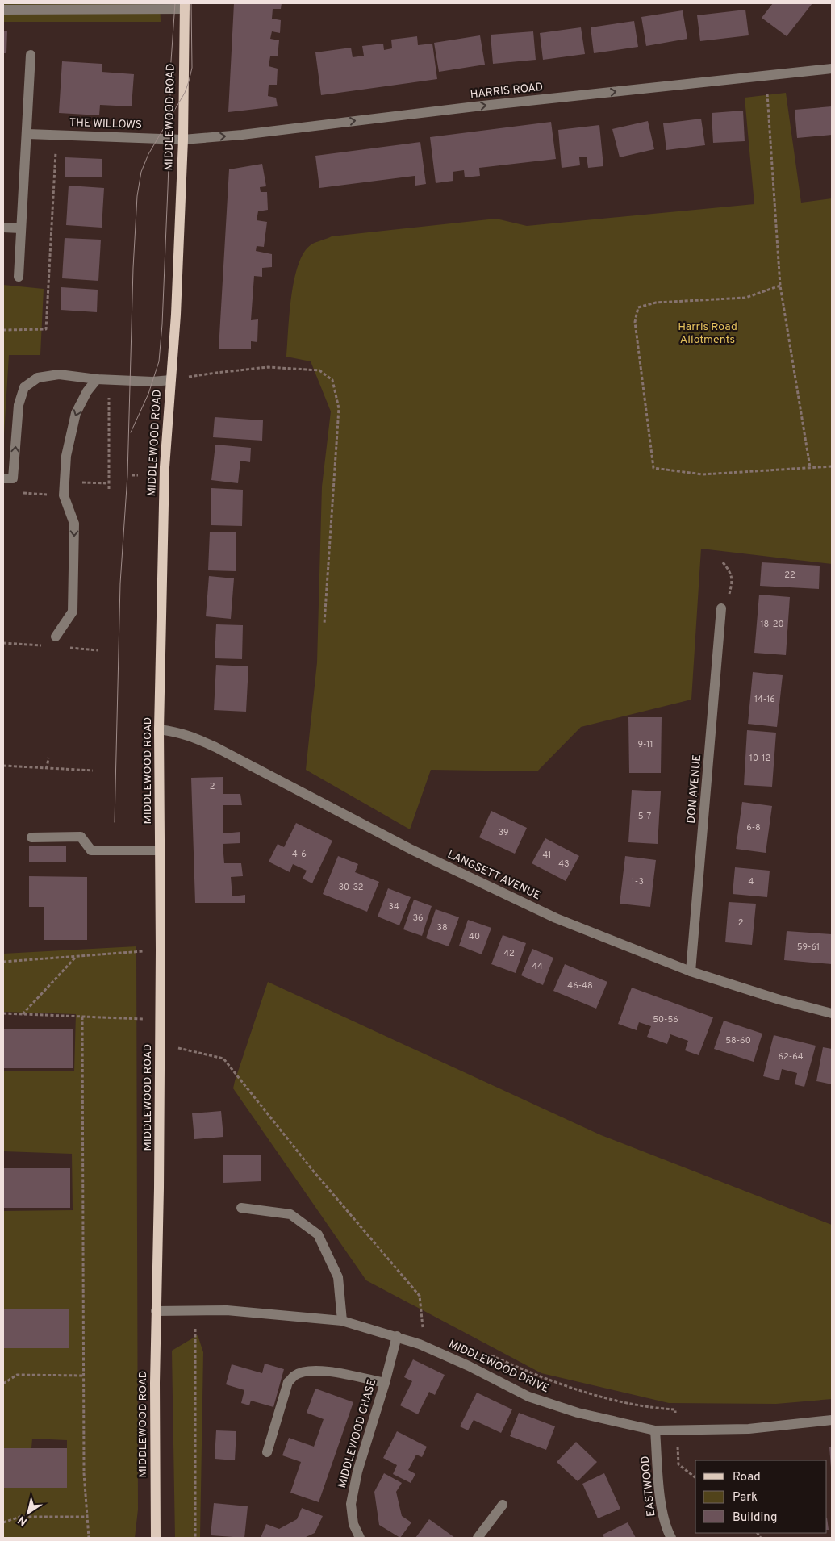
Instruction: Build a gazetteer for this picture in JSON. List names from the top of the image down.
{
  "streets": {
    "main road": ["MIDDLEWOOD ROAD"],
    "street": [
      "HARRIS ROAD",
      "THE WILLOWS",
      "DON AVENUE",
      "LANGSETT AVENUE",
      "MIDDLEWOOD DRIVE",
      "MIDDLEWOOD CHASE",
      "EASTWOOD"
    ]
  },
  "crossings": [
    ["HARRIS ROAD", "MIDDLEWOOD ROAD"],
    ["HARRIS ROAD", "THE WILLOWS"],
    ["MIDDLEWOOD ROAD", "THE WILLOWS"],
    ["MIDDLEWOOD ROAD", "LANGSETT AVENUE"],
    ["MIDDLEWOOD ROAD", "MIDDLEWOOD DRIVE"],
    ["DON AVENUE", "LANGSETT AVENUE"],
    ["MIDDLEWOOD DRIVE", "MIDDLEWOOD CHASE"],
    ["MIDDLEWOOD DRIVE", "EASTWOOD"]
  ],
  "one_way": ["HARRIS ROAD"],
  "parks": ["Harris Road Allotments"],
  "house_numbers": [
    "22",
    "18-20",
    "14-16",
    "9-11",
    "10-12",
    "2",
    "5-7",
    "6-8",
    "39",
    "4-6",
    "41",
    "43",
    "1-3",
    "4",
    "30-32",
    "34",
    "36",
    "2",
    "38",
    "40",
    "59-61",
    "42",
    "44",
    "46-48",
    "50-56",
    "58-60",
    "62-64"
  ],
  "legend": ["Road", "Park", "Building"],
  "north": "bottom left"
}
